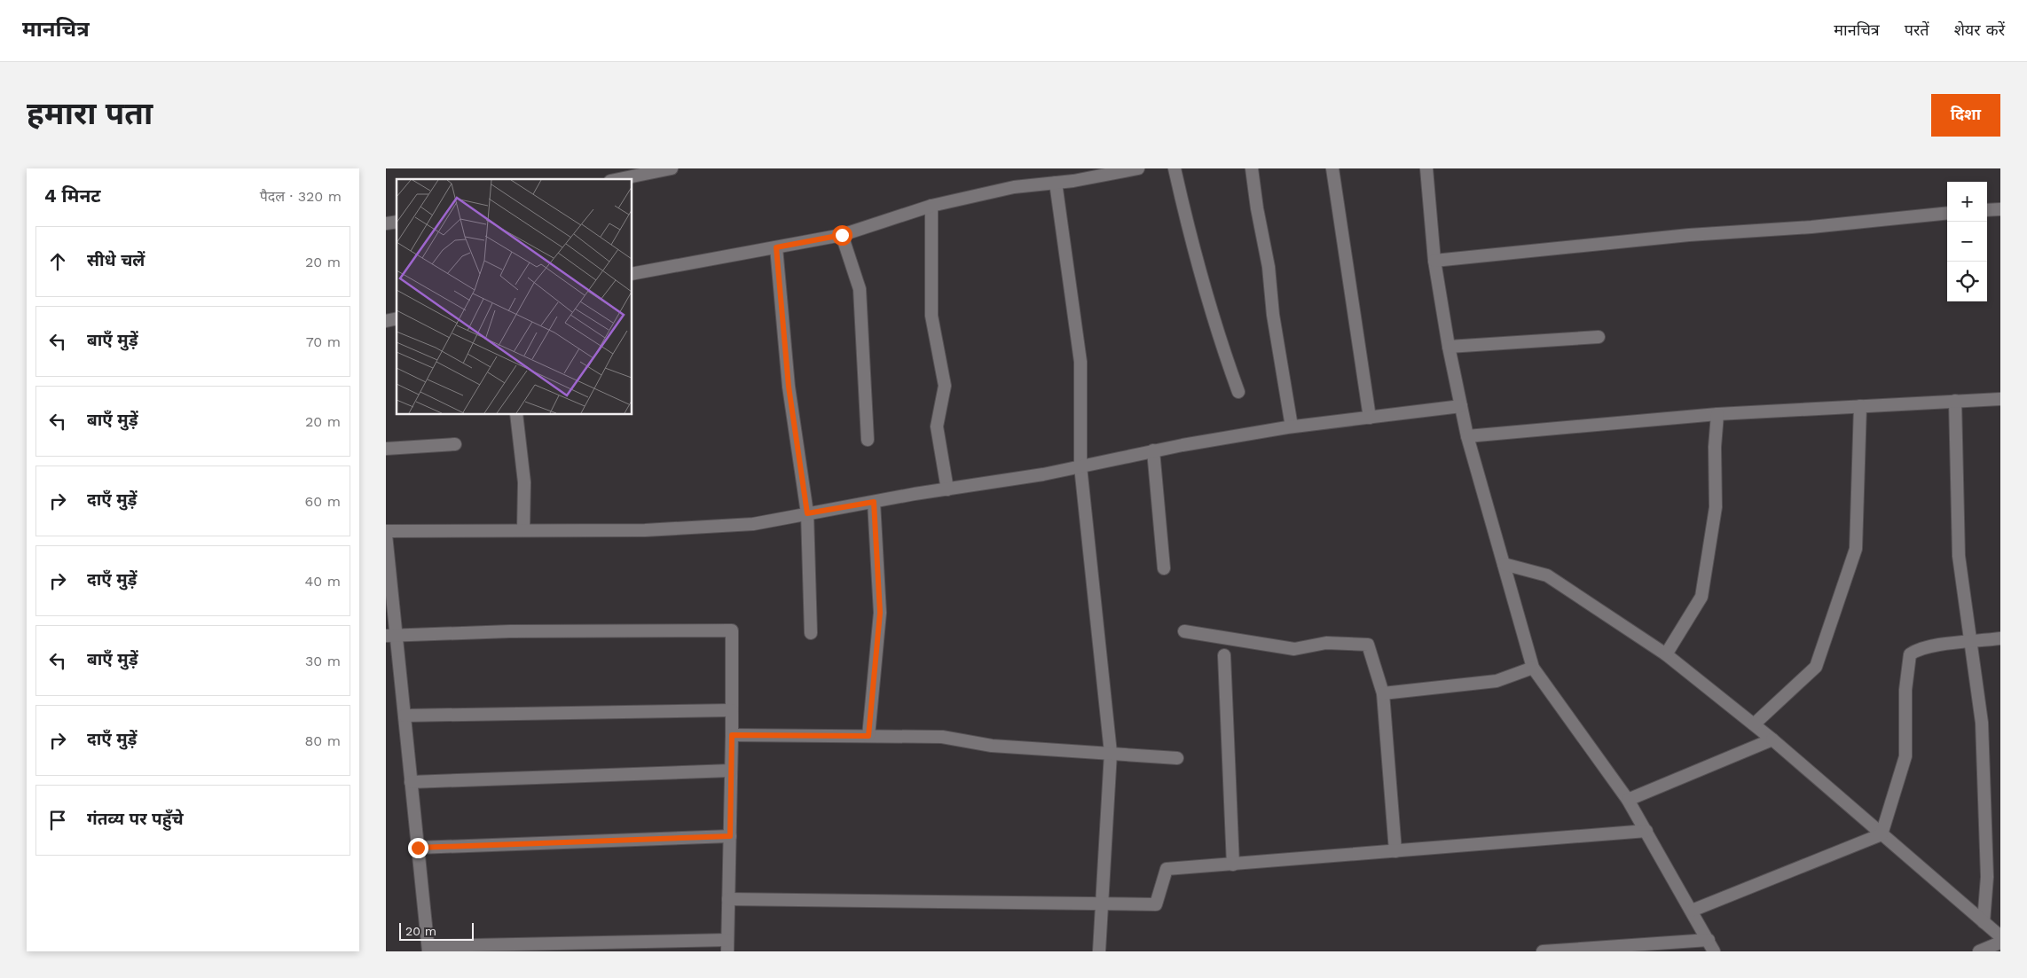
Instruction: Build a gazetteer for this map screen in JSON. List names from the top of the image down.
{
  "scale_bar": "20 m",
  "page": {
    "header": "मानचित्र",
    "nav": ["मानचित्र", "परतें", "शेयर करें"],
    "buttons": "दिशा",
    "title": "हमारा पता",
    "heading": ["4 मिनट", "पैदल · 320 m"],
    "map_buttons": ["+", "−"],
    "list": [
      ["सीधे चलें", "20 m"],
      ["बाएँ मुड़ें", "70 m"],
      ["बाएँ मुड़ें", "20 m"],
      ["दाएँ मुड़ें", "60 m"],
      ["दाएँ मुड़ें", "40 m"],
      ["बाएँ मुड़ें", "30 m"],
      ["दाएँ मुड़ें", "80 m"],
      "गंतव्य पर पहुँचे"
    ],
    "scale": "20 m"
  }
}
